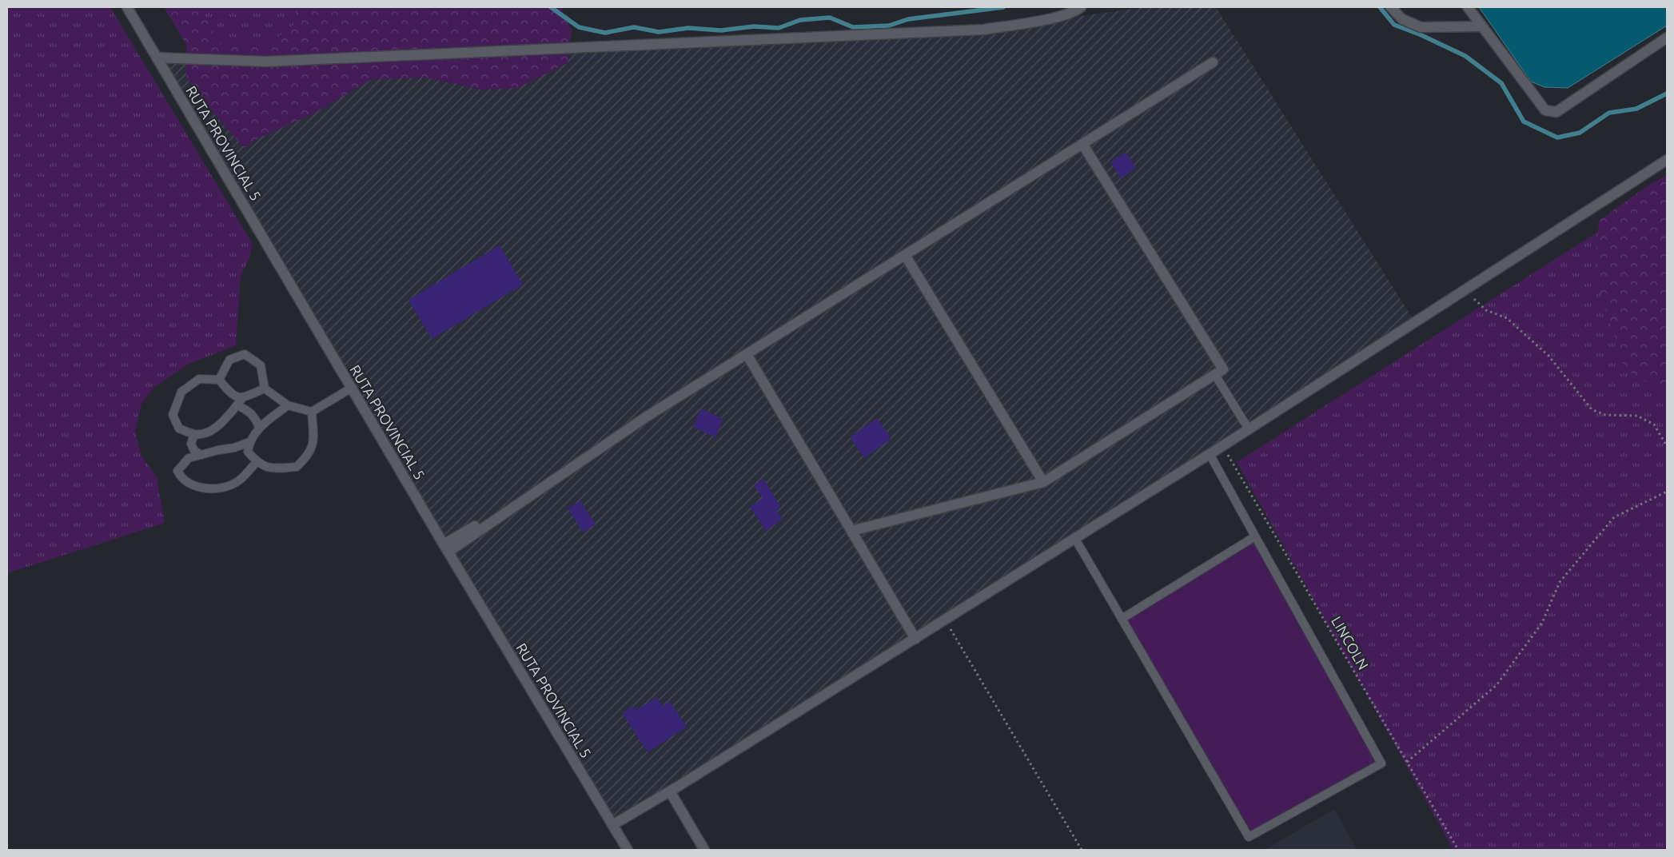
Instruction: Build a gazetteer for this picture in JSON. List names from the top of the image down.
{
  "streets": {
    "street": ["RUTA PROVINCIAL 5"],
    "path": ["LINCOLN"]
  }
}
